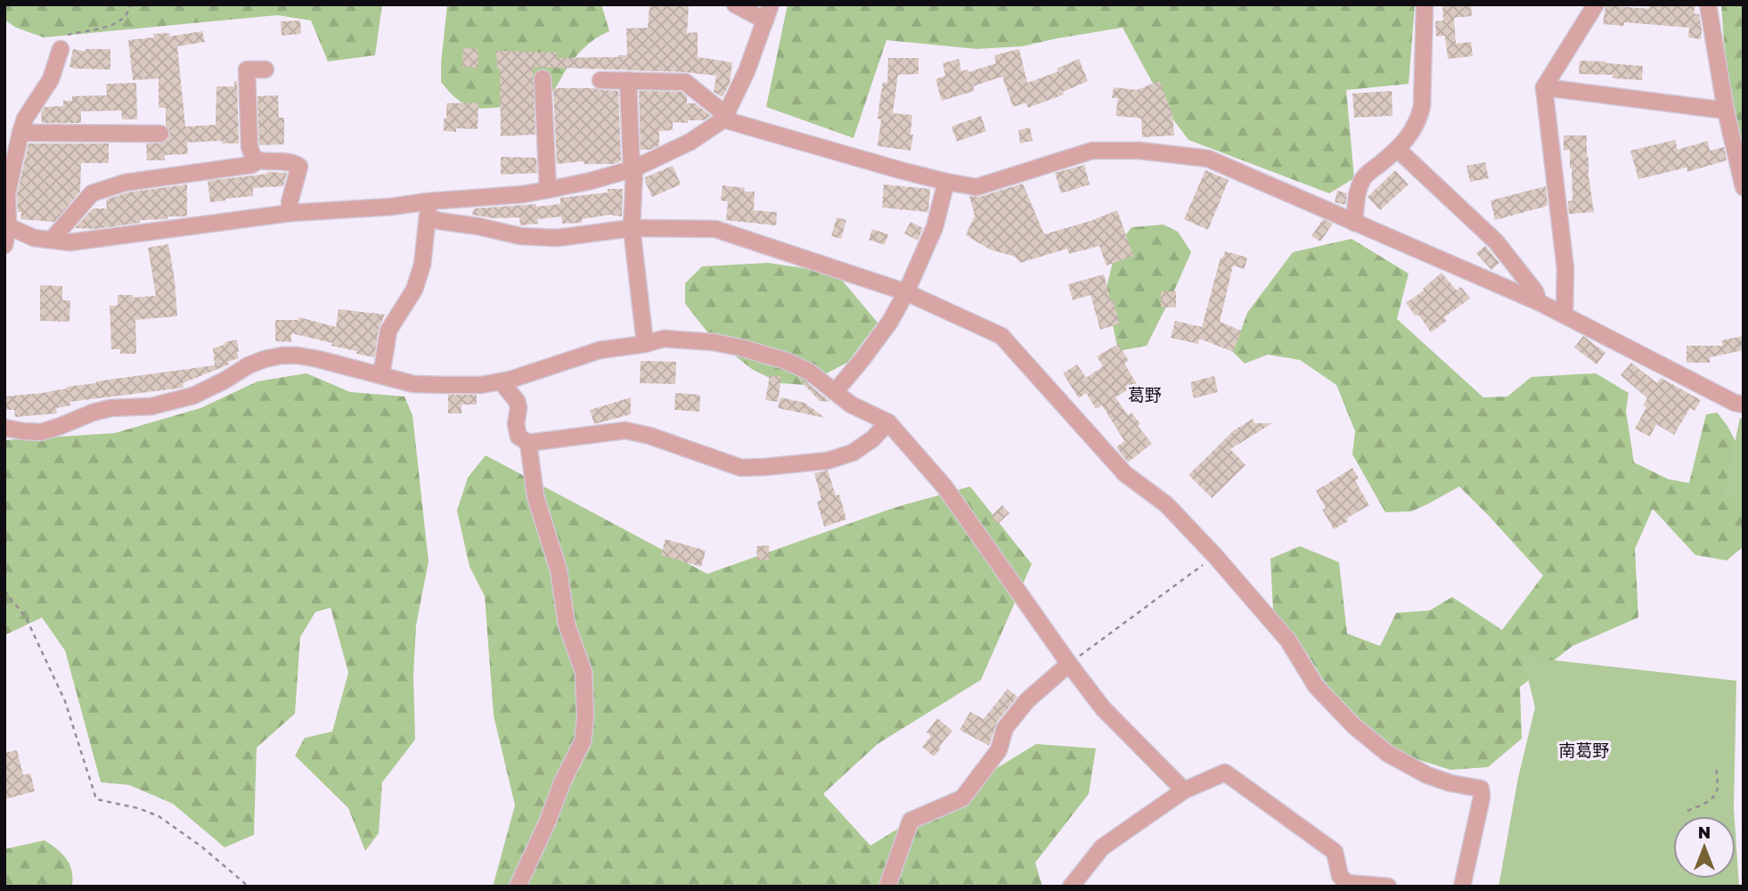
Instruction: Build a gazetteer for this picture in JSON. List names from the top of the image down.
{
  "districts": ["葛野", "南葛野"],
  "north": "top"
}
